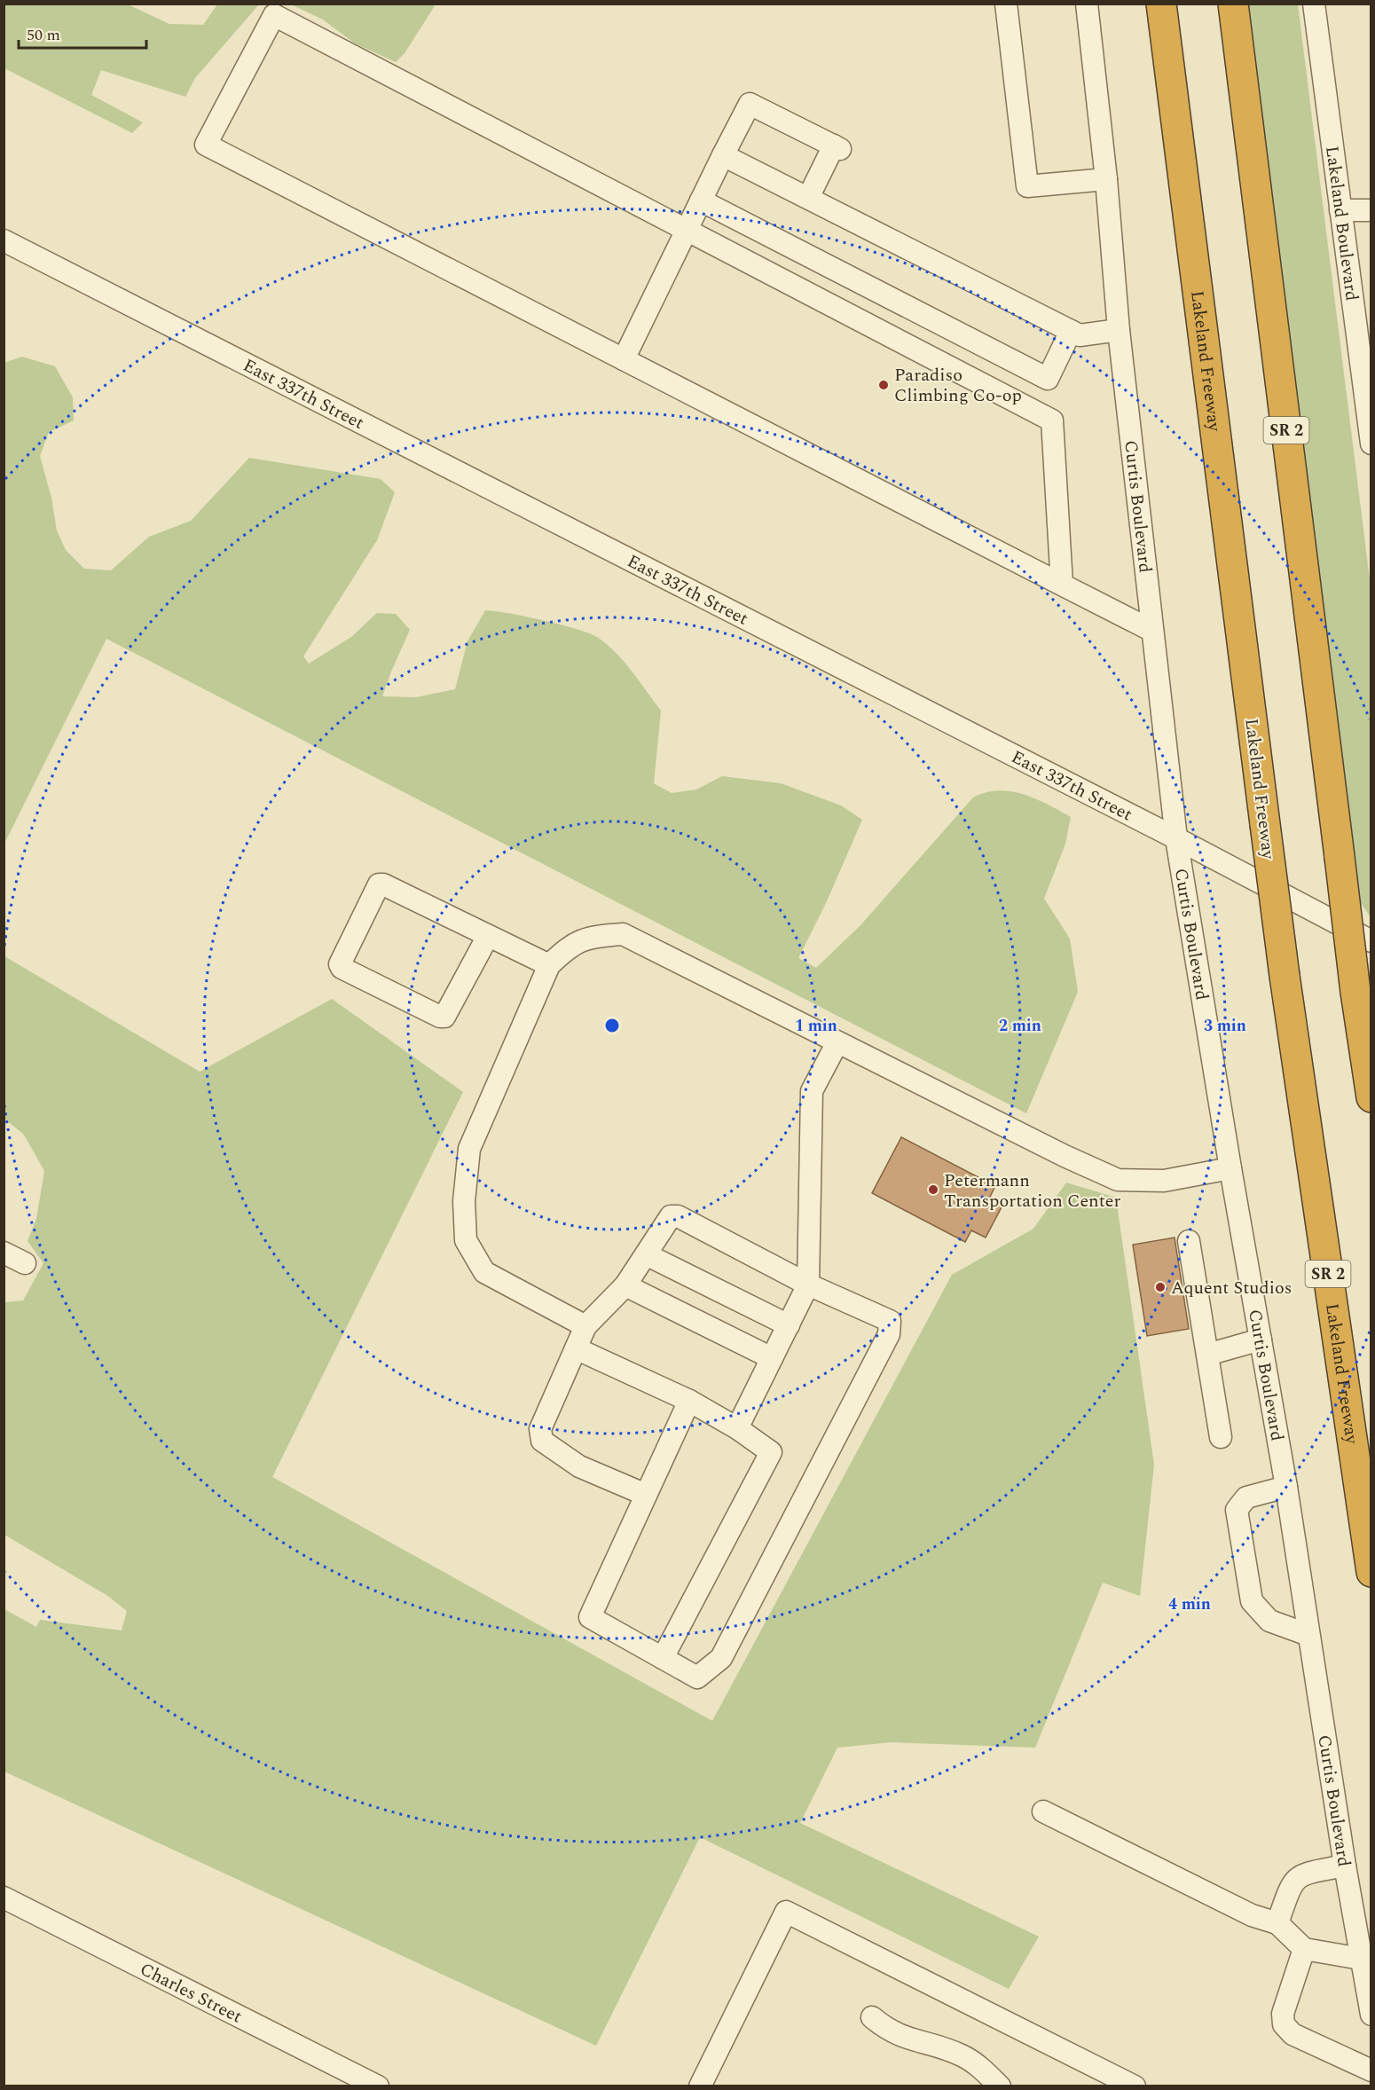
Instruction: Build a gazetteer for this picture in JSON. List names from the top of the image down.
{
  "streets": {
    "highway": ["Lakeland Freeway", "SR 2"],
    "street": [
      "Lakeland Boulevard",
      "East 337th Street",
      "Curtis Boulevard",
      "Charles Street"
    ]
  },
  "crossings": [
    ["East 337th Street", "Curtis Boulevard"]
  ],
  "places": ["Paradiso Climbing Co-op", "Petermann Transportation Center", "Aquent Studios"],
  "scale_bar": "50 m",
  "rings": [
    "1 min",
    "2 min",
    "3 min",
    "4 min"
  ]
}
